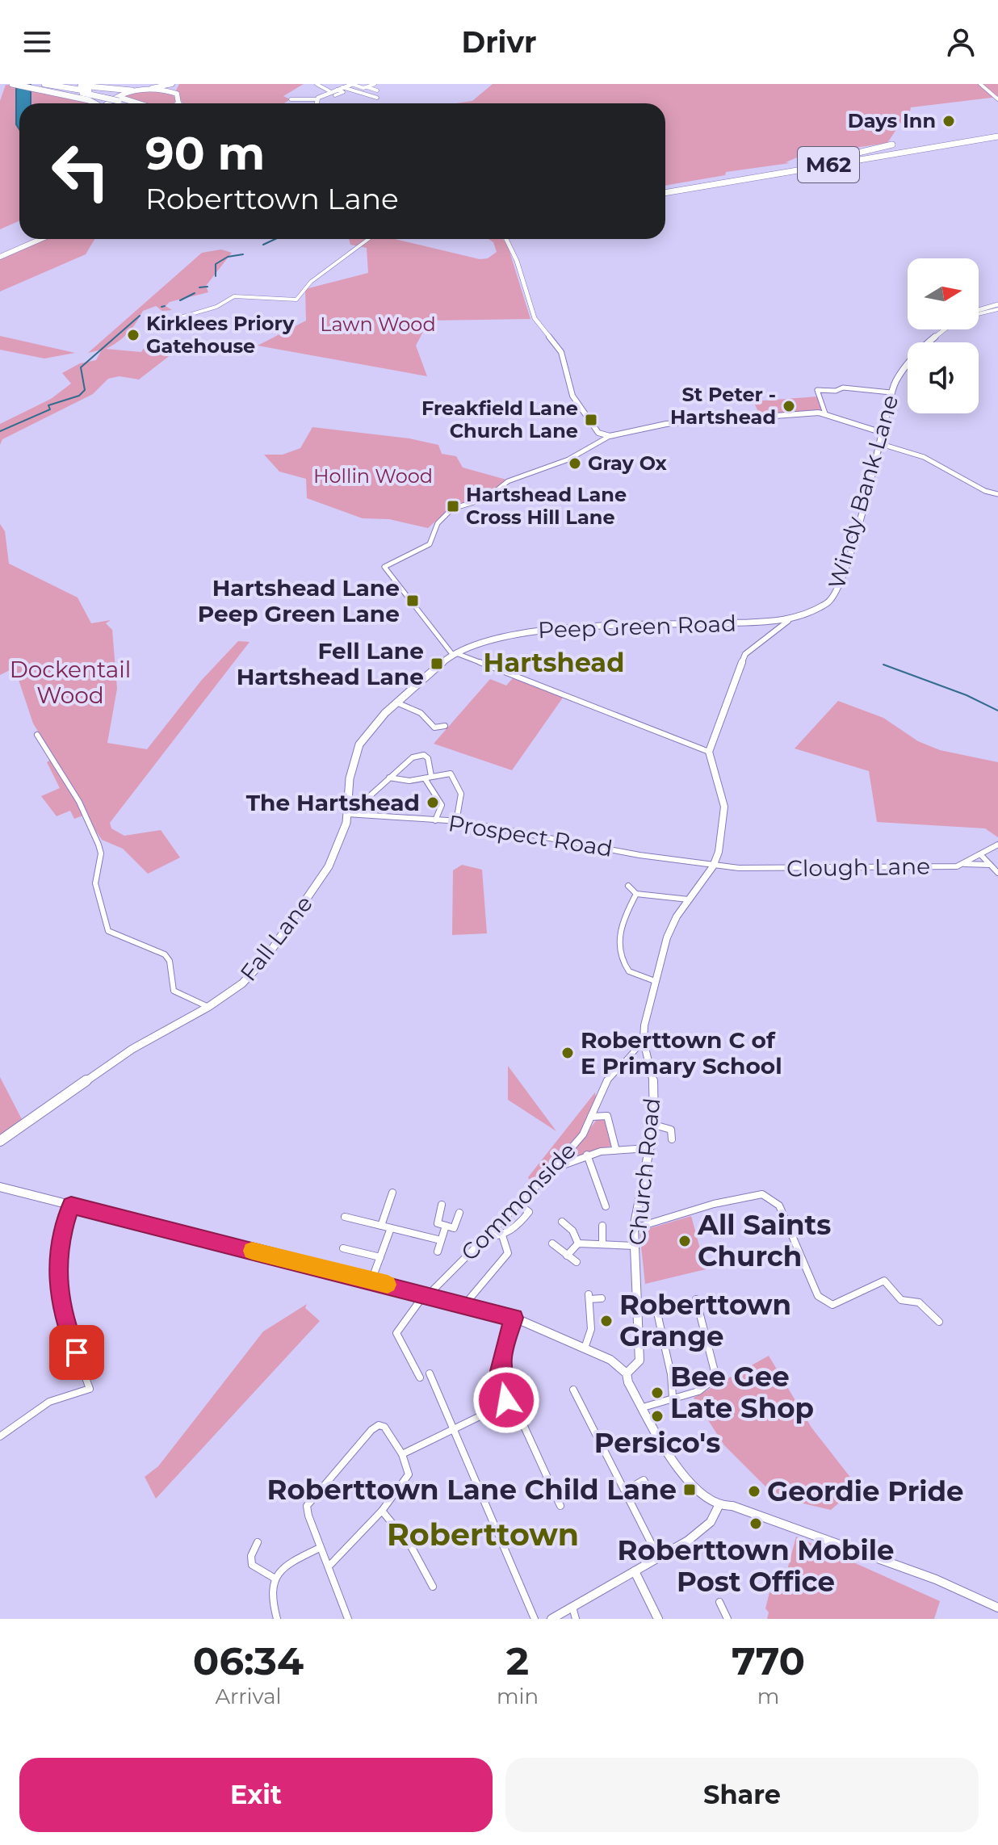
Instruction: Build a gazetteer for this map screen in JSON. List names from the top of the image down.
{
  "streets": {
    "highway": ["M62"],
    "main road": ["Windy Bank Lane", "Peep Green Road", "Fall Lane"],
    "street": [
      "Prospect Road",
      "Clough Lane",
      "Church Road",
      "Commonside"
    ]
  },
  "crossings": [
    ["Windy Bank Lane", "Peep Green Road"],
    ["Peep Green Road", "Fall Lane"],
    ["Prospect Road", "Clough Lane"],
    ["Prospect Road", "Fall Lane"],
    ["Prospect Road", "Church Road"],
    ["Clough Lane", "Church Road"],
    ["Church Road", "Commonside"]
  ],
  "districts": ["Hartshead", "Roberttown"],
  "parks": ["Lawn Wood", "Hollin Wood", "Dockentail Wood"],
  "places": {
    "other": [
      "Days Inn",
      "Kirklees Priory Gatehouse",
      "St Peter - Hartshead",
      "Gray Ox",
      "The Hartshead",
      "Roberttown C of E Primary School",
      "All Saints Church",
      "Roberttown Grange",
      "Bee Gee Late Shop",
      "Persico's",
      "Geordie Pride",
      "Roberttown Mobile Post Office"
    ],
    "transit": [
      "Freakfield Lane Church Lane",
      "Hartshead Lane Cross Hill Lane",
      "Hartshead Lane Peep Green Lane",
      "Fell Lane Hartshead Lane",
      "Roberttown Lane Child Lane"
    ]
  },
  "north": "right",
  "page": {
    "header": "Drivr",
    "turn": ["90 m", "Roberttown Lane"],
    "eta": [
      "06:34",
      "Arrival",
      "2",
      "min",
      "770",
      "m"
    ],
    "buttons": ["Exit", "Share"]
  }
}
